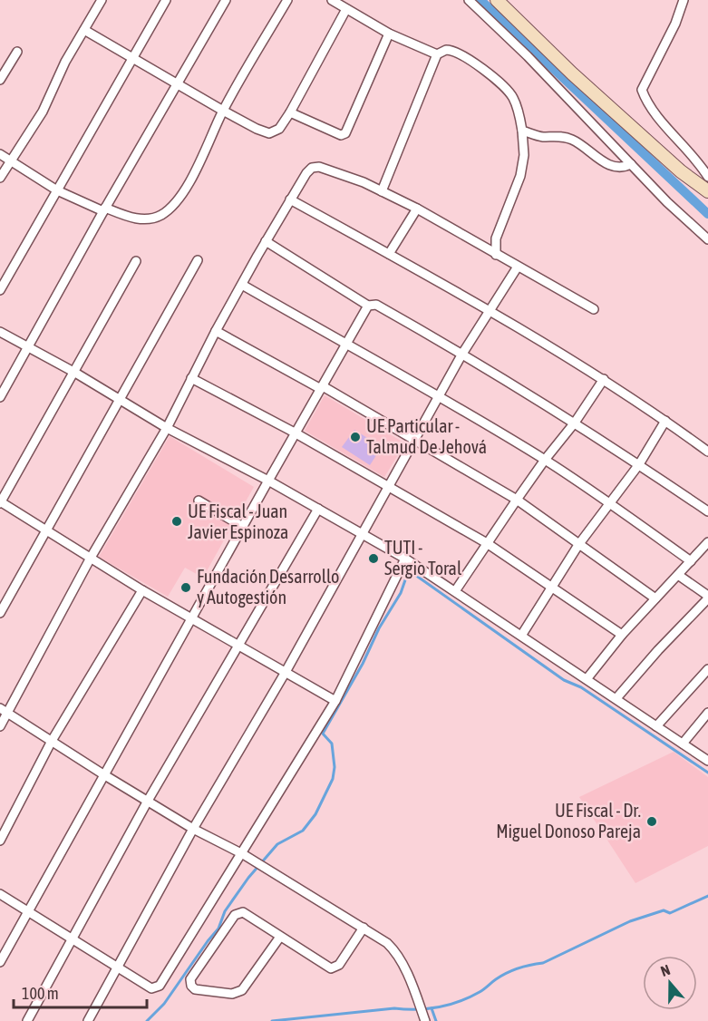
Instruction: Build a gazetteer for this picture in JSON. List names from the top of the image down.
{
  "places": [
    "UE Particular - Talmud De Jehová",
    "UE Fiscal - Juan Javier Espinoza",
    "TUTI - Sergio Toral",
    "Fundación Desarrollo y Autogestión",
    "UE Fiscal - Dr. Miguel Donoso Pareja"
  ],
  "scale_bar": "100 m",
  "north": "top"
}
